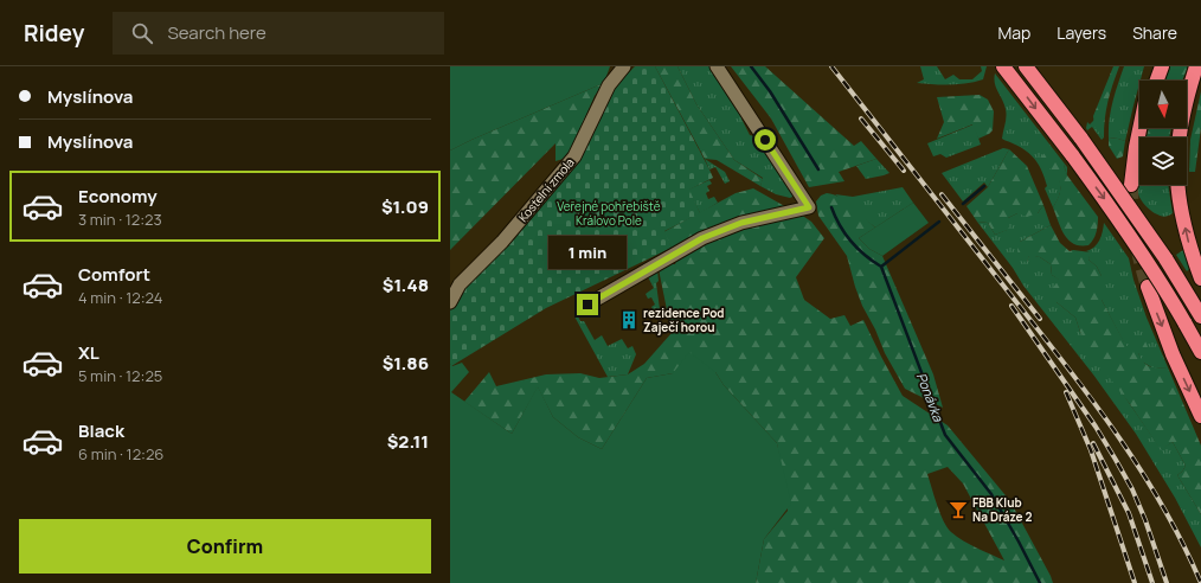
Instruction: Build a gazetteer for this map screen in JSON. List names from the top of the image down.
{
  "streets": {
    "street": ["Kostelní zmola"]
  },
  "water": ["Ponávka"],
  "parks": ["Veřejné pohřebiště Královo Pole"],
  "places": {
    "building": ["rezidence Pod Zaječí horou"],
    "bar": ["FBB Klub Na Dráze 2"]
  },
  "north": "bottom",
  "page": {
    "header": "Ridey",
    "search": "Search here",
    "nav": ["Map", "Layers", "Share"],
    "banner": ["Myslínova", "Myslínova"],
    "list": [
      {
        "name": "Economy",
        "note": "3 min · 12:23",
        "value": "$1.09"
      },
      {
        "name": "Comfort",
        "note": "4 min · 12:24",
        "value": "$1.48"
      },
      {
        "name": "XL",
        "note": "5 min · 12:25",
        "value": "$1.86"
      },
      {
        "name": "Black",
        "note": "6 min · 12:26",
        "value": "$2.11"
      }
    ],
    "bubble": "1 min",
    "buttons": "Confirm"
  }
}
